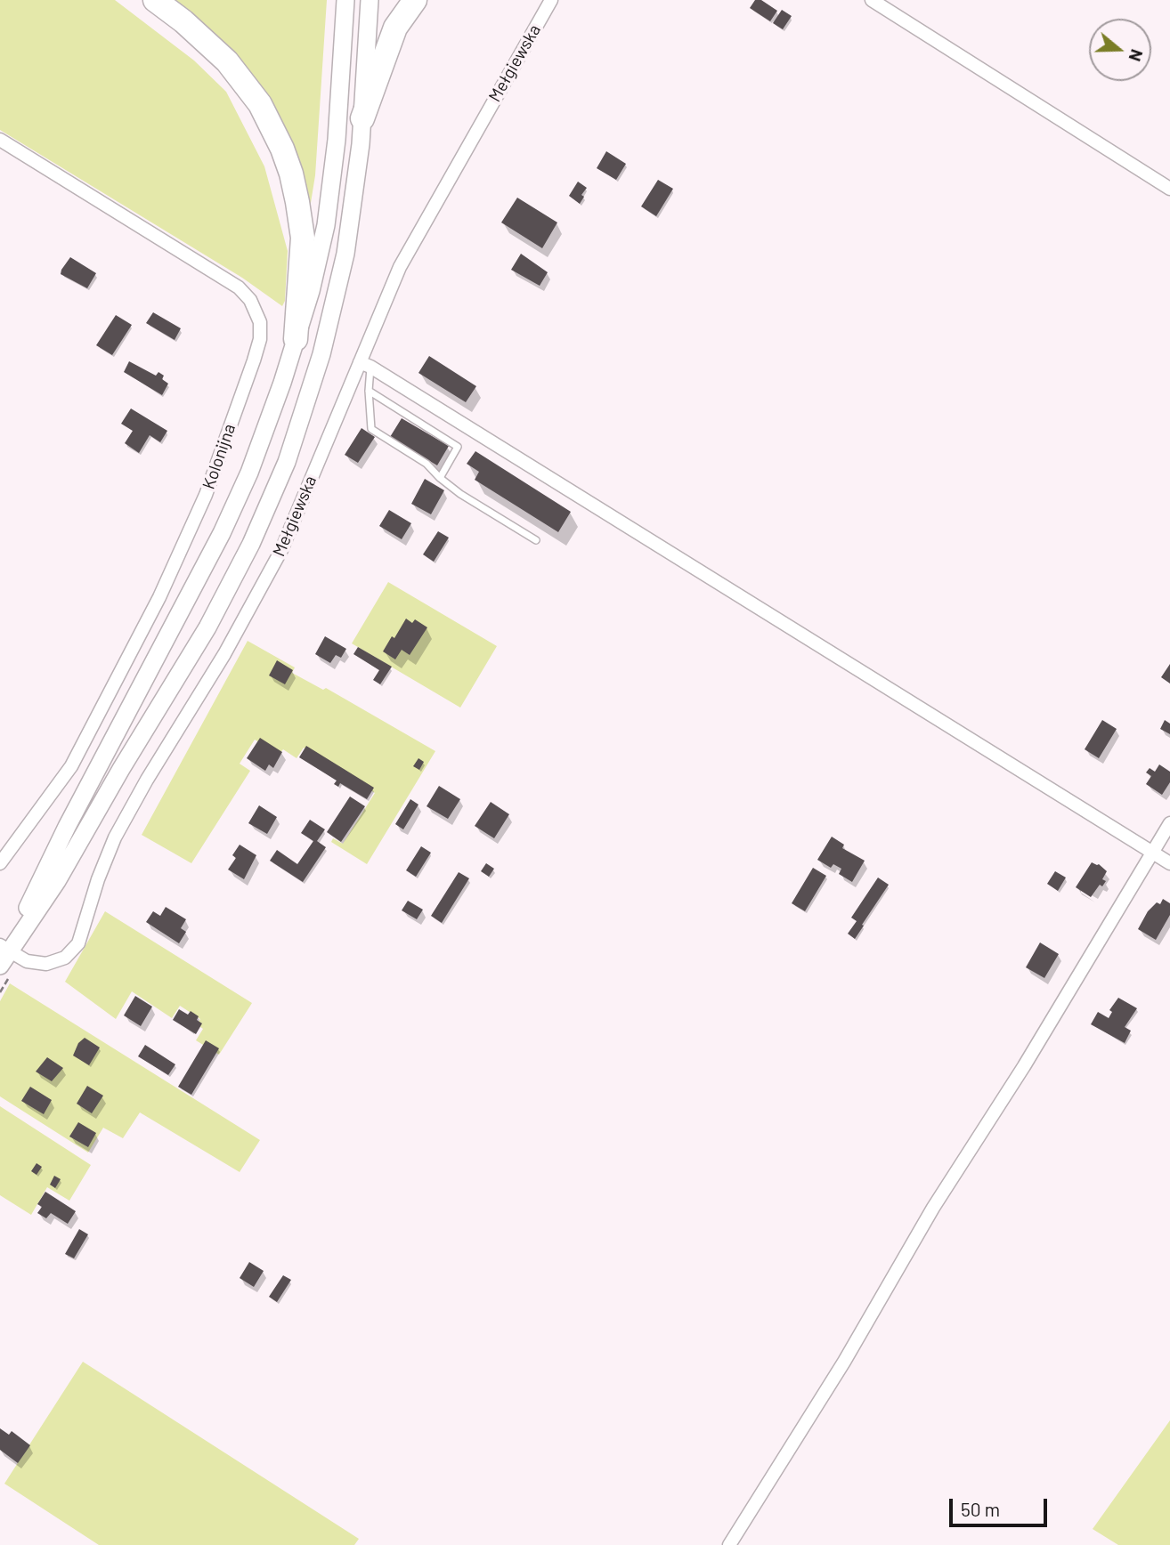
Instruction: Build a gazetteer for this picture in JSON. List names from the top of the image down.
{
  "streets": {
    "street": ["Mełgiewska", "Kolonijna"]
  },
  "scale_bar": "50 m",
  "north": "right"
}
